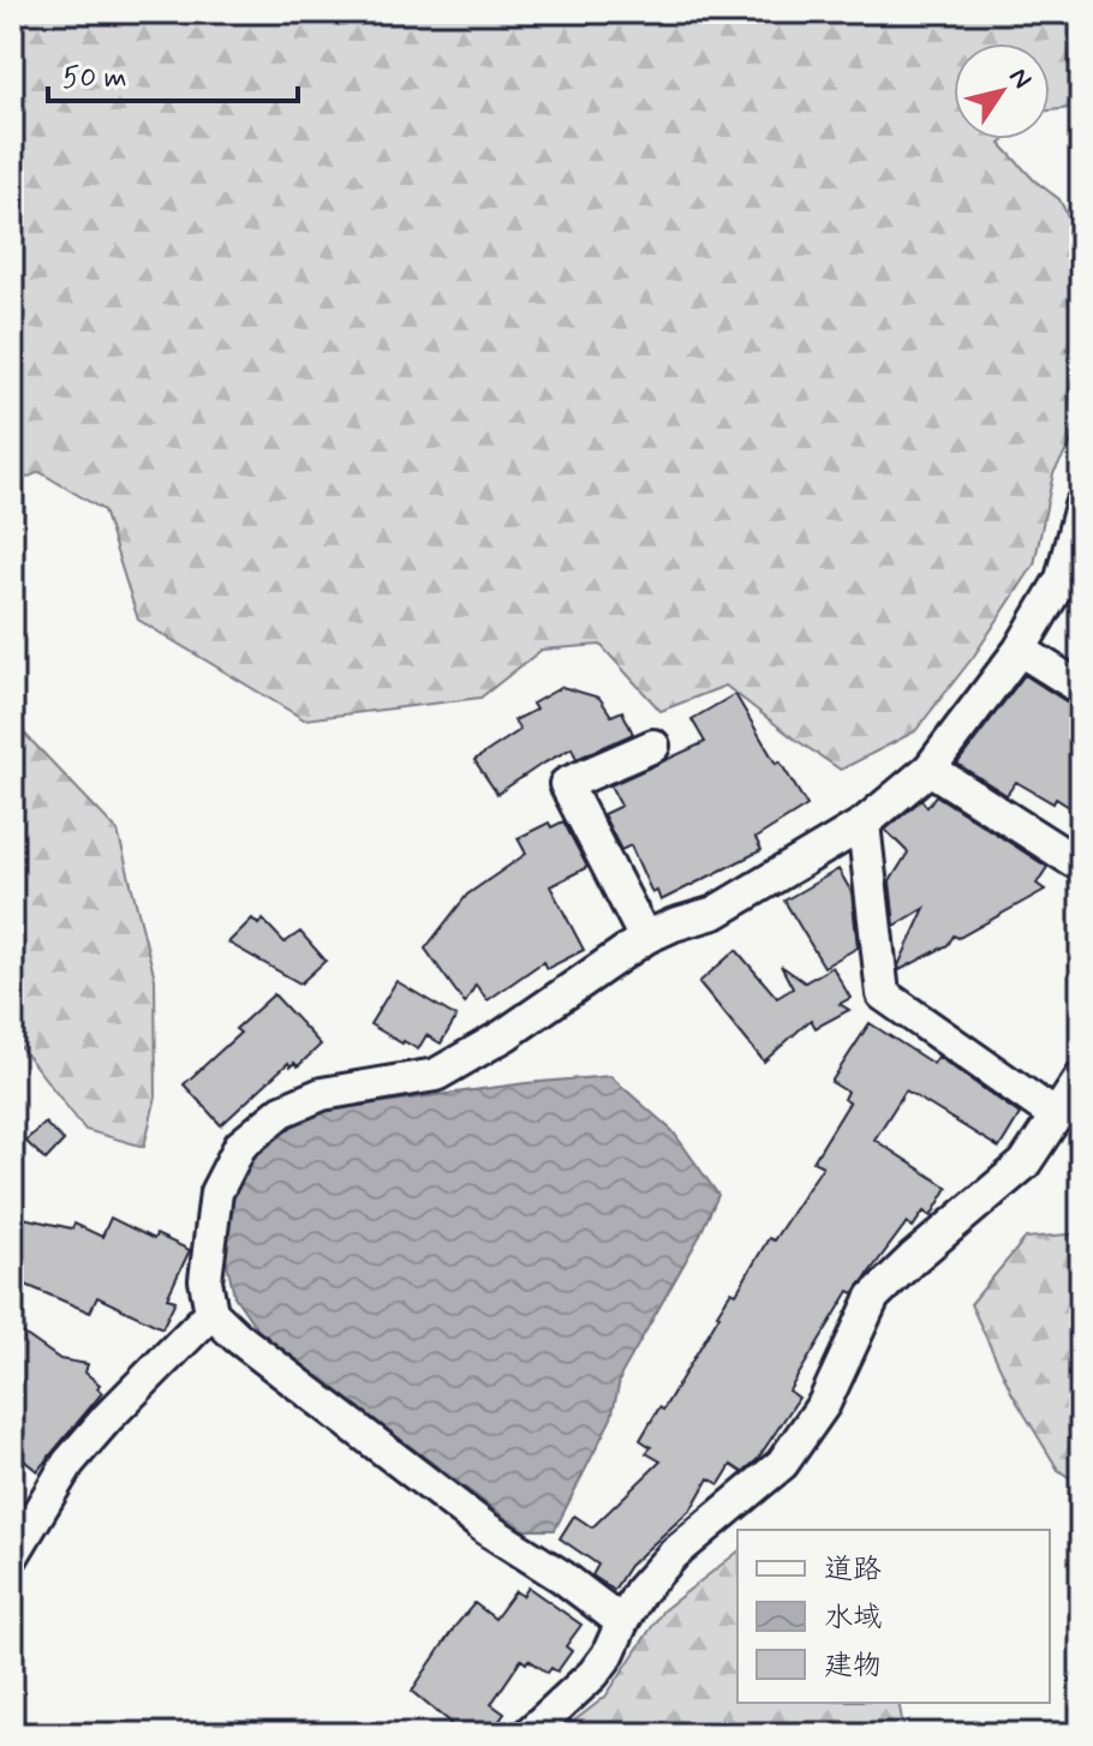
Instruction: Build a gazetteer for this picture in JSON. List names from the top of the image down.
{
  "legend": ["道路", "水域", "建物"],
  "scale_bar": "50 m",
  "north": "top right"
}
